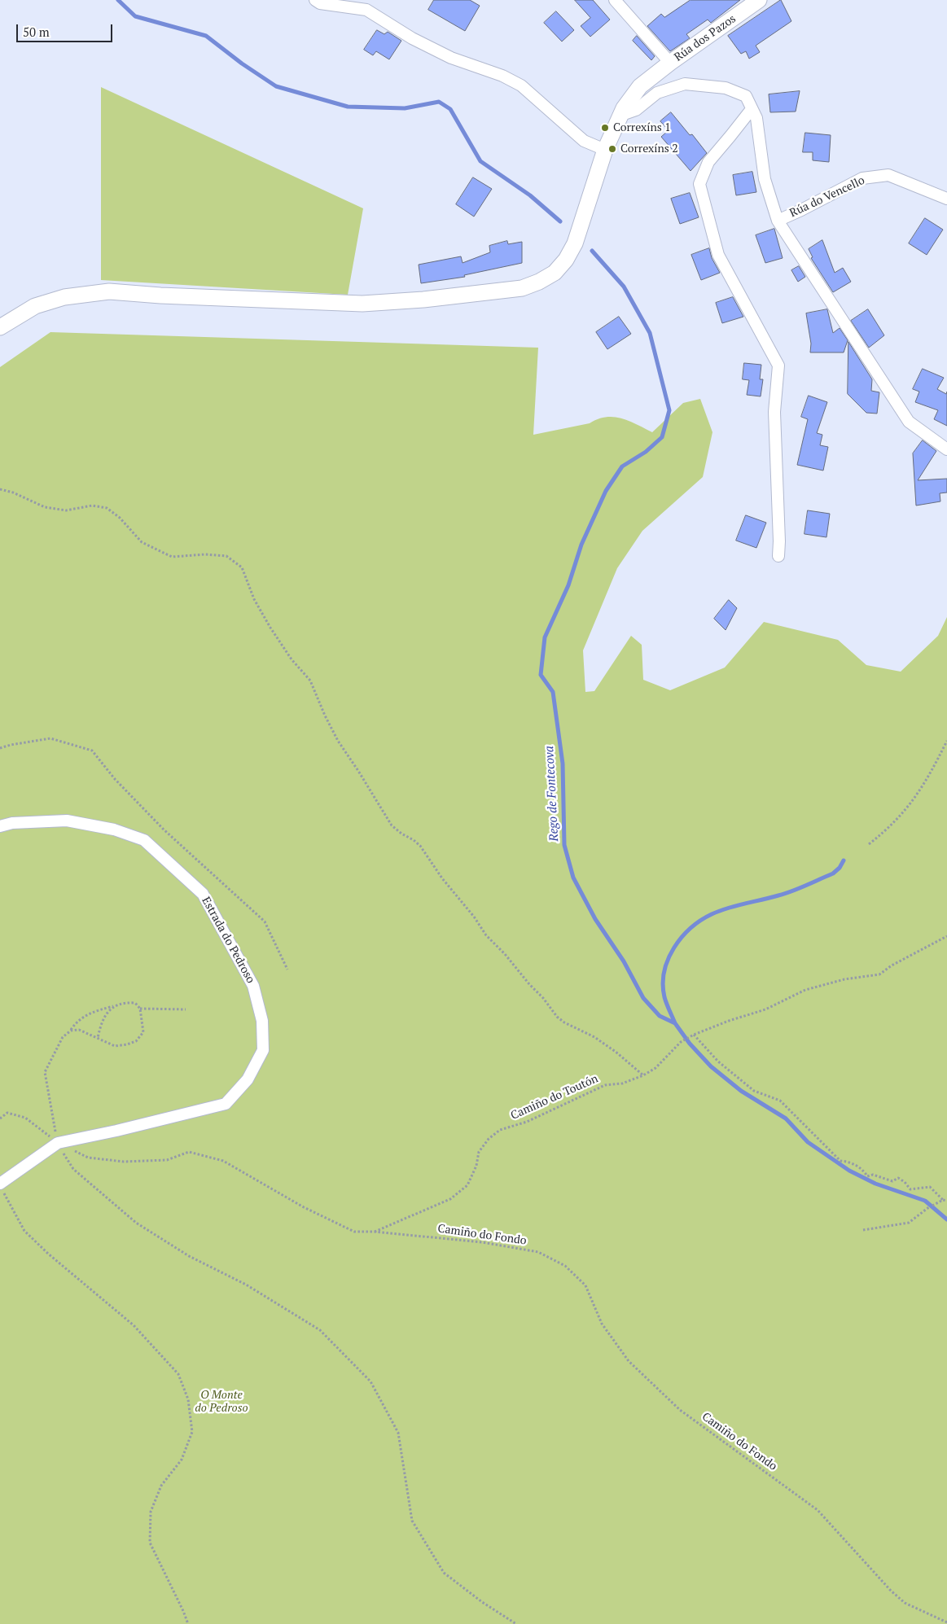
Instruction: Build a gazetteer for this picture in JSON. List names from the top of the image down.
{
  "streets": {
    "street": ["Rúa dos Pazos", "Rúa do Vencello", "Estrada do Pedroso"],
    "path": ["Camiño do Toutón", "Camiño do Fondo"]
  },
  "crossings": [
    ["Estrada do Pedroso", "Camiño do Fondo"],
    ["Camiño do Toutón", "Camiño do Fondo"]
  ],
  "water": ["Rego de Fontecova"],
  "parks": ["O Monte do Pedroso"],
  "places": ["Correxíns 1", "Correxíns 2"],
  "scale_bar": "50 m"
}
